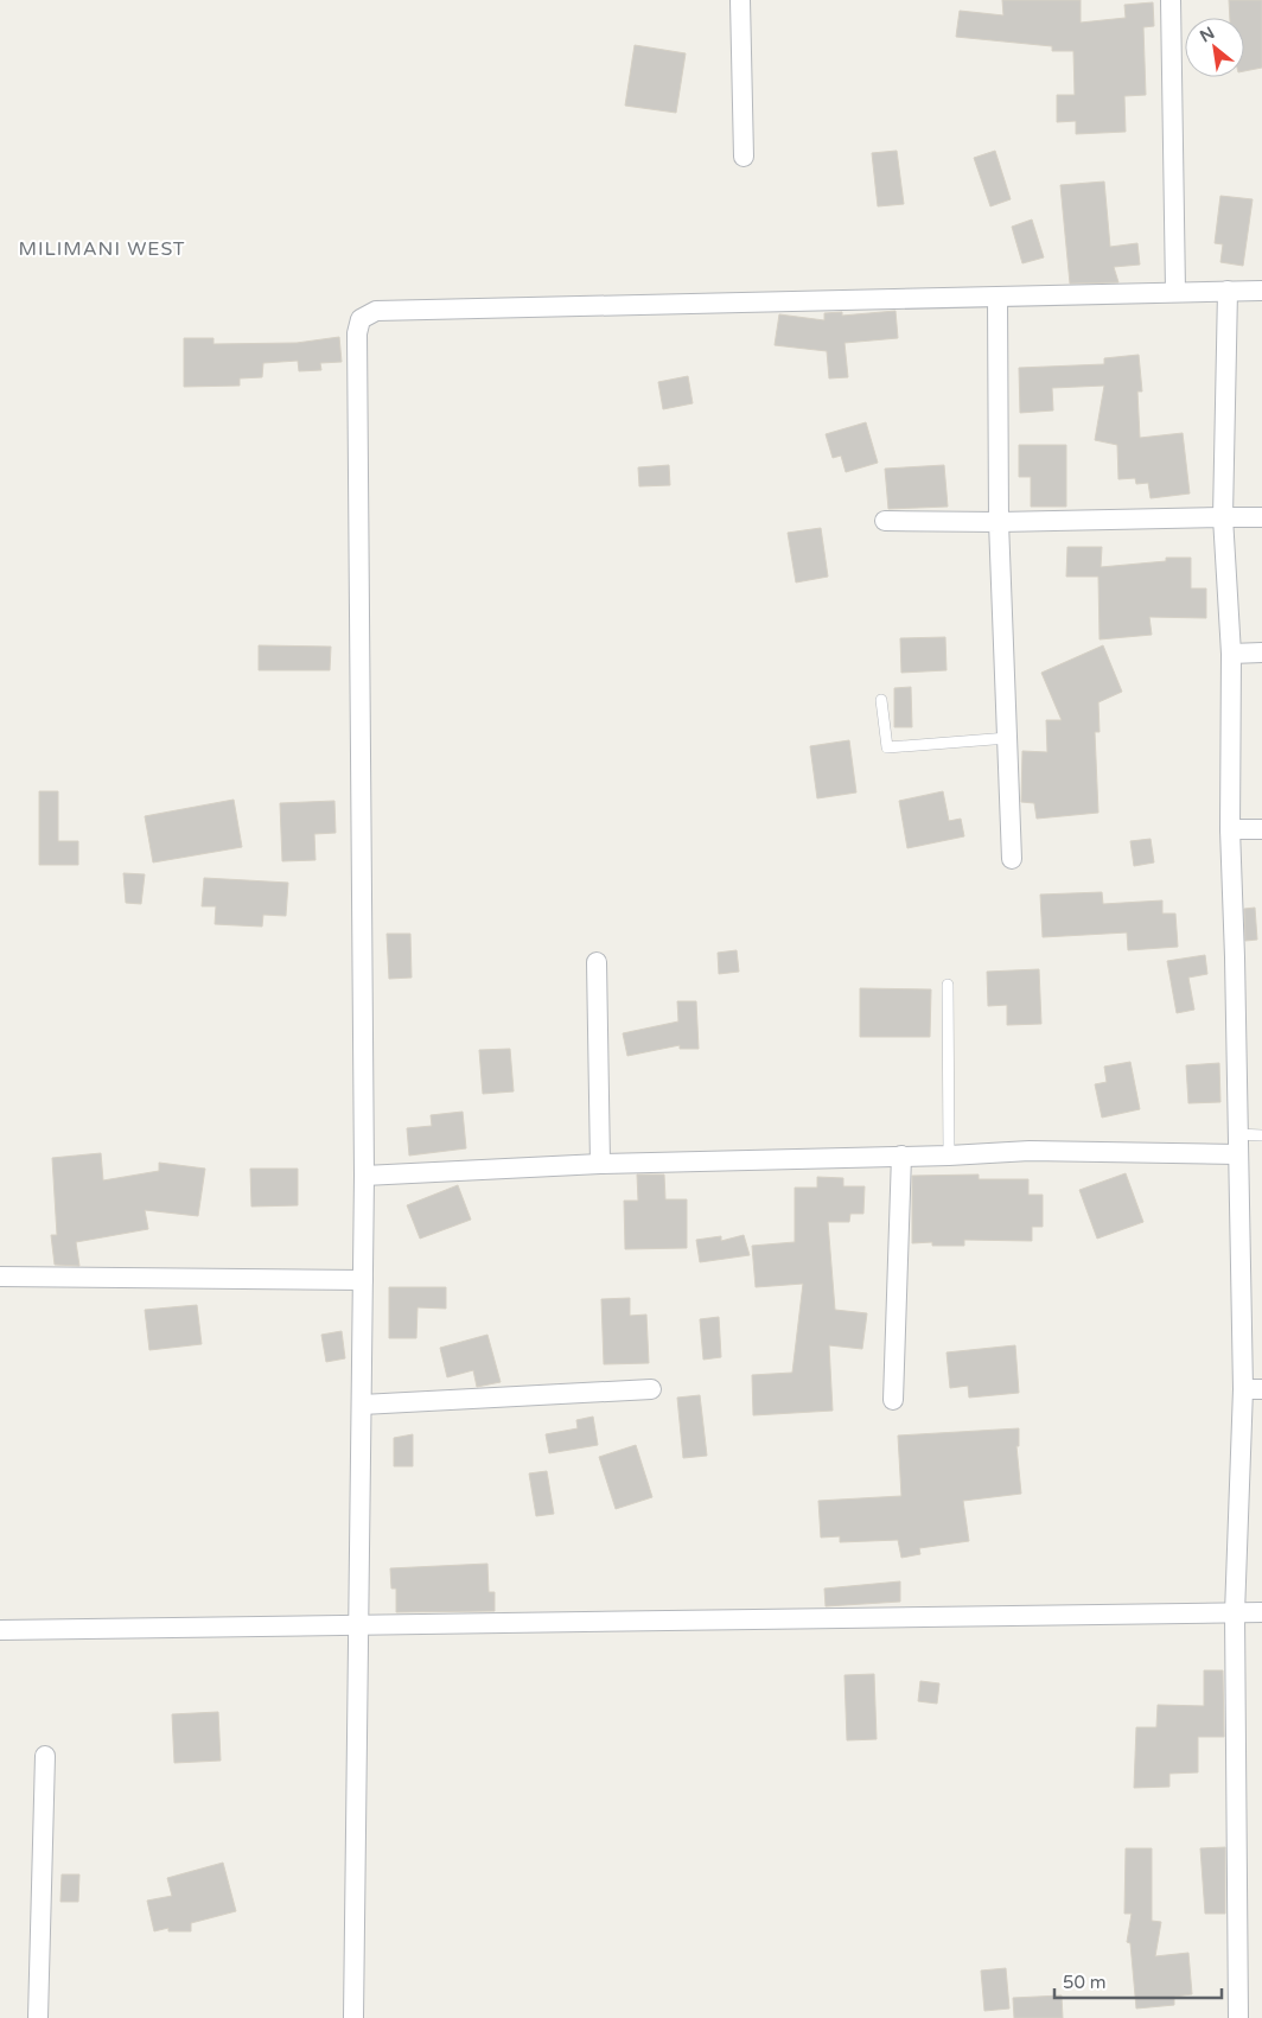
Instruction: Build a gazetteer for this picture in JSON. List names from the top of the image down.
{
  "districts": ["MILIMANI WEST"],
  "scale_bar": "50 m",
  "north": "top left"
}
